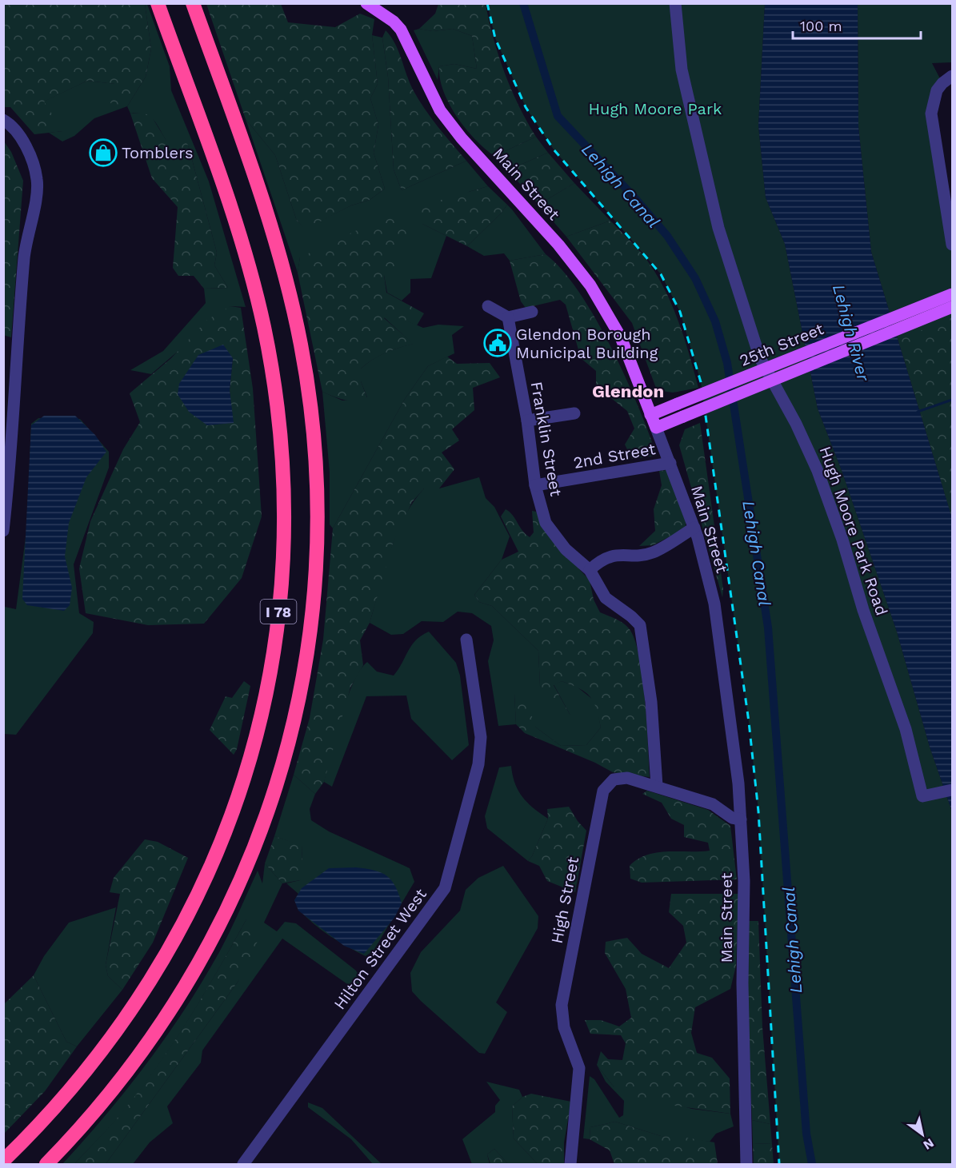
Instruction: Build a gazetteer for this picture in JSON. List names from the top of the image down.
{
  "streets": {
    "highway": ["I 78"],
    "main road": ["Main Street", "25th Street"],
    "street": [
      "Franklin Street",
      "2nd Street",
      "Hugh Moore Park Road",
      "High Street",
      "Hilton Street West"
    ]
  },
  "crossings": [
    ["Main Street", "25th Street"],
    ["Main Street", "2nd Street"],
    ["Main Street", "High Street"],
    ["Franklin Street", "2nd Street"],
    ["Franklin Street", "High Street"]
  ],
  "districts": ["Glendon"],
  "water": ["Lehigh Canal", "Lehigh River"],
  "parks": ["Hugh Moore Park"],
  "places": {
    "shop": ["Tomblers"],
    "public building": ["Glendon Borough Municipal Building"]
  },
  "scale_bar": "100 m",
  "north": "bottom right"
}
